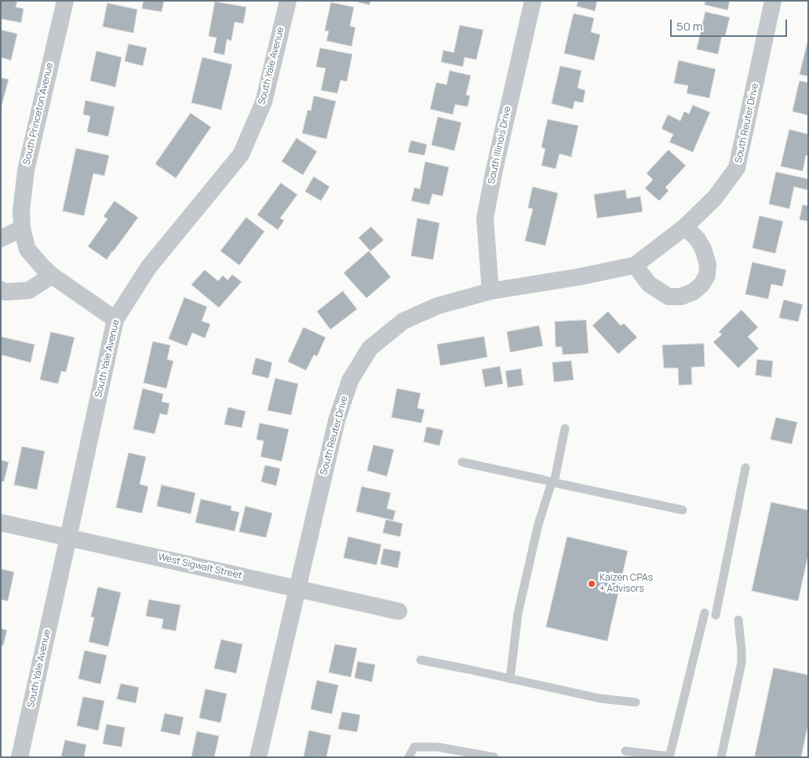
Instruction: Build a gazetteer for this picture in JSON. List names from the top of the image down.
{
  "streets": {
    "street": [
      "South Yale Avenue",
      "South Princeton Avenue",
      "South Reuter Drive",
      "South Illinois Drive",
      "West Sigwalt Street"
    ]
  },
  "crossings": [
    ["South Yale Avenue", "South Princeton Avenue"],
    ["South Yale Avenue", "West Sigwalt Street"],
    ["South Reuter Drive", "South Illinois Drive"],
    ["South Reuter Drive", "West Sigwalt Street"]
  ],
  "places": ["Kaizen CPAs + Advisors"],
  "scale_bar": "50 m"
}
